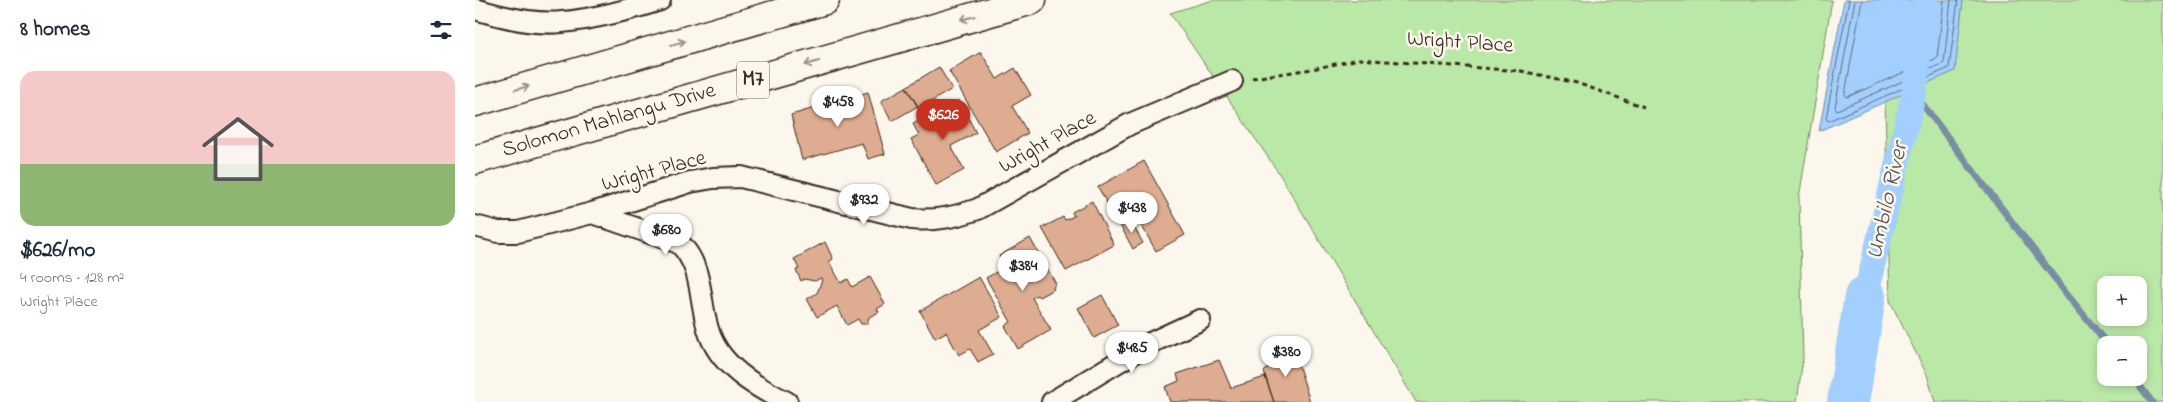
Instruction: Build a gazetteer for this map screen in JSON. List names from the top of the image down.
{
  "streets": {
    "highway": ["M7", "Solomon Mahlangu Drive"],
    "street": ["Wright Place"]
  },
  "water": ["Umbilo River"],
  "page": {
    "heading": "8 homes",
    "list": [
      {
        "name": "$626/mo",
        "note": "4 rooms · 128 m² · Wright Place"
      }
    ],
    "price": [
      "$458",
      "$626",
      "$932",
      "$438",
      "$680",
      "$384",
      "$485",
      "$380"
    ],
    "map_buttons": ["+", "−"]
  }
}
